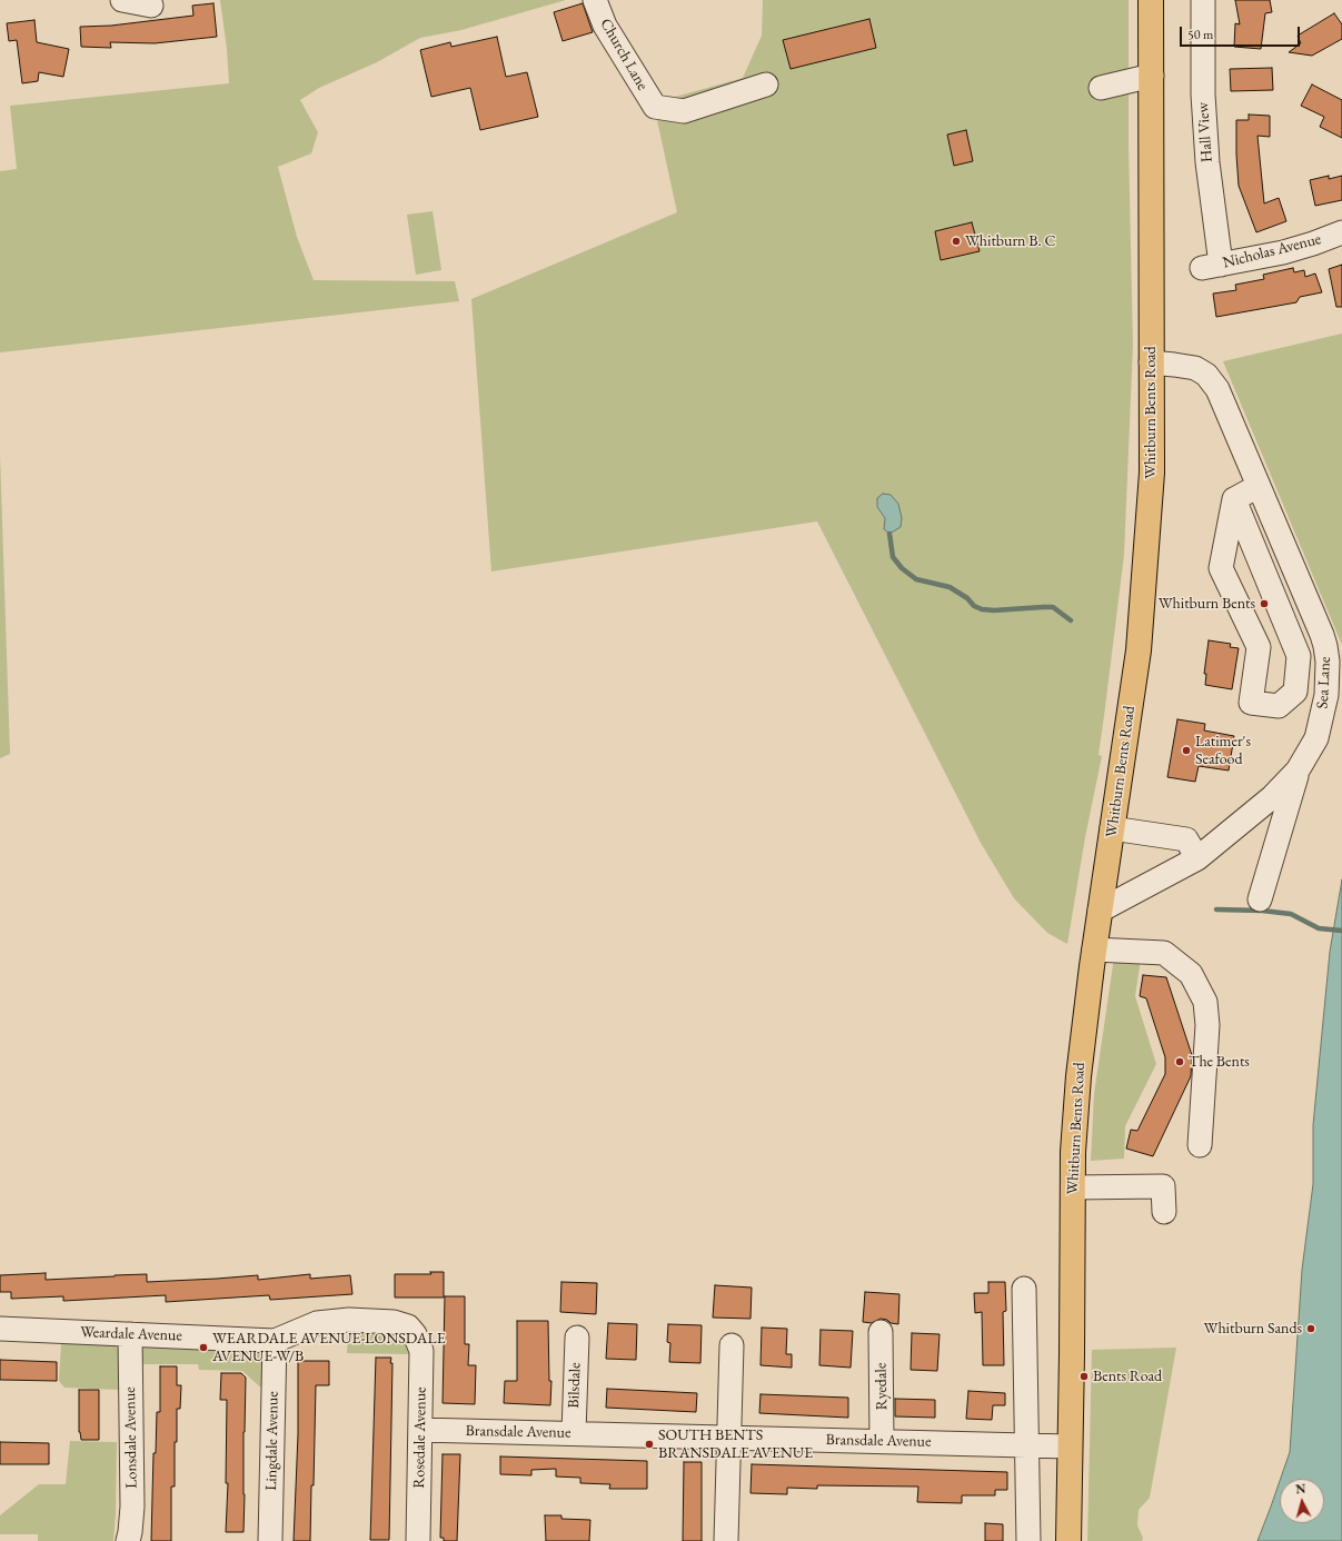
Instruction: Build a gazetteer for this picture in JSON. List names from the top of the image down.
{
  "streets": {
    "main road": ["Whitburn Bents Road"],
    "street": [
      "Church Lane",
      "Hall View",
      "Nicholas Avenue",
      "Sea Lane",
      "Weardale Avenue",
      "Bilsdale",
      "Ryedale",
      "Bransdale Avenue",
      "Lonsdale Avenue",
      "Rosedale Avenue",
      "Lingdale Avenue"
    ]
  },
  "crossings": [
    ["Hall View", "Nicholas Avenue"],
    ["Whitburn Bents Road", "Sea Lane"],
    ["Whitburn Bents Road", "Bransdale Avenue"],
    ["Weardale Avenue", "Lonsdale Avenue"],
    ["Weardale Avenue", "Rosedale Avenue"],
    ["Weardale Avenue", "Lingdale Avenue"],
    ["Bilsdale", "Bransdale Avenue"],
    ["Ryedale", "Bransdale Avenue"],
    ["Bransdale Avenue", "Rosedale Avenue"]
  ],
  "places": [
    "Whitburn B. C",
    "Whitburn Bents",
    "Latimer's Seafood",
    "The Bents",
    "Whitburn Sands",
    "WEARDALE AVENUE-LONSDALE AVENUE-W/B",
    "Bents Road",
    "SOUTH BENTS BRANSDALE AVENUE"
  ],
  "scale_bar": "50 m",
  "north": "top"
}
